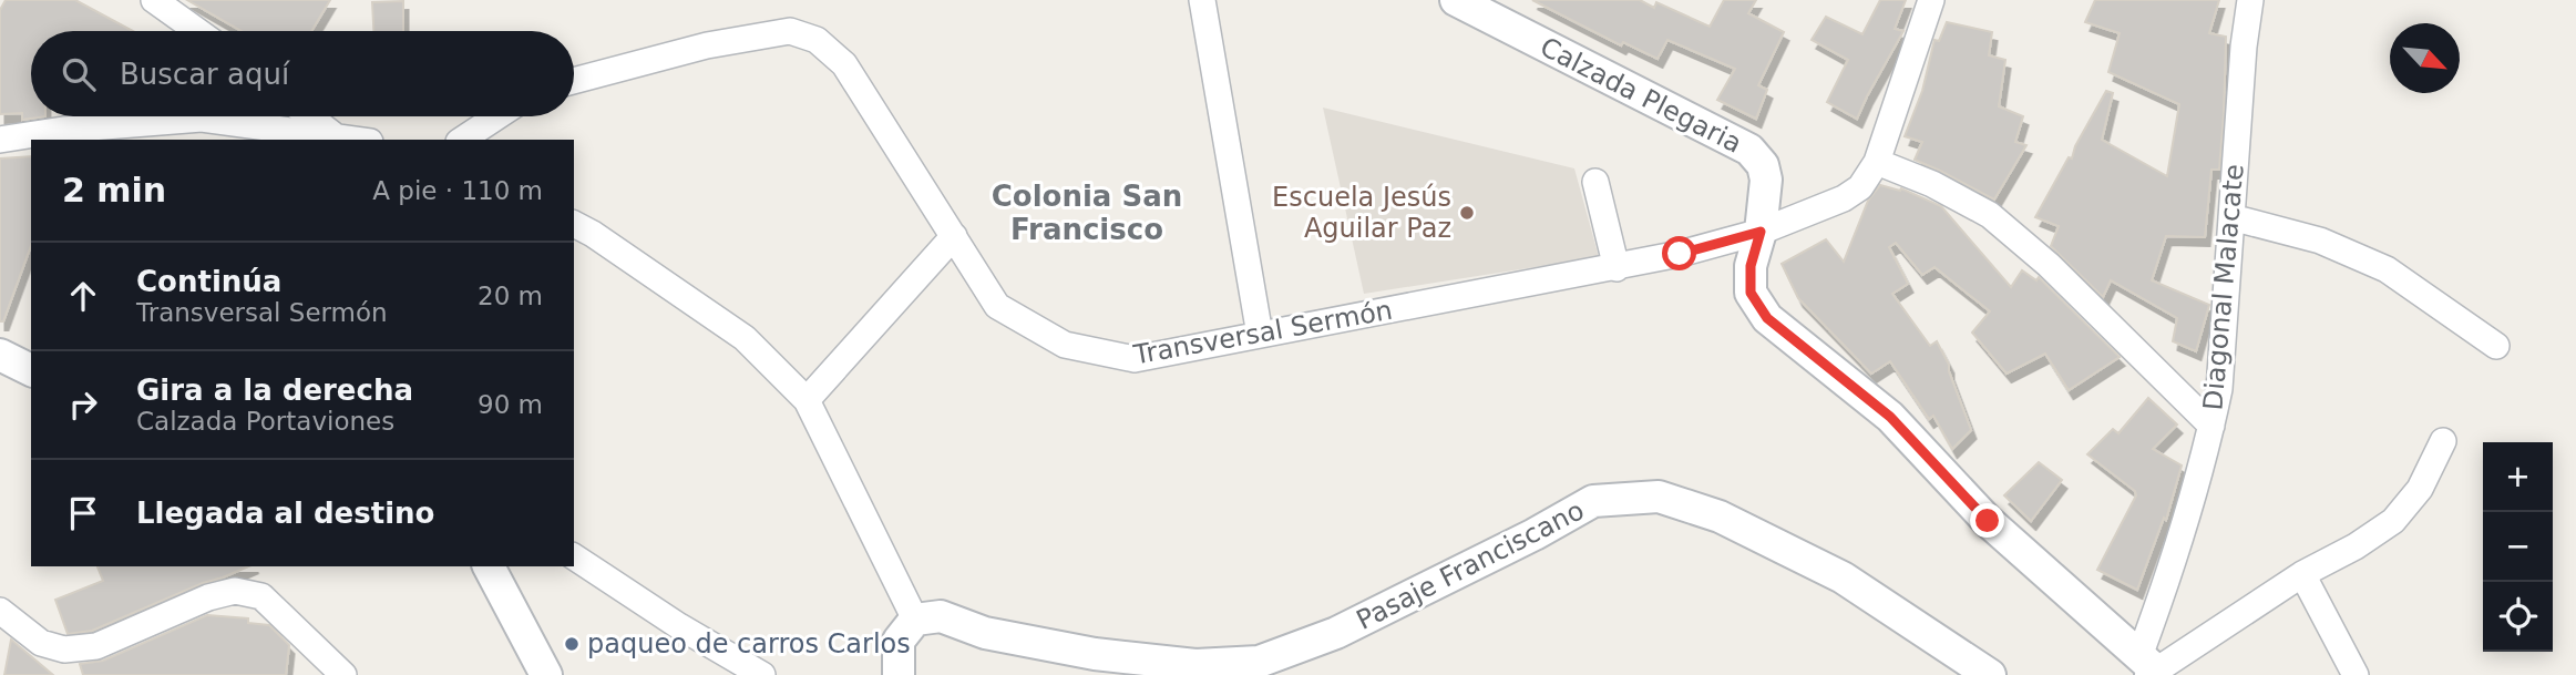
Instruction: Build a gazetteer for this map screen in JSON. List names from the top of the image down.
{
  "streets": {
    "street": [
      "Calzada Plegaria",
      "Diagonal Malacate",
      "Transversal Sermón",
      "Pasaje Franciscano"
    ]
  },
  "crossings": [
    ["Calzada Plegaria", "Diagonal Malacate"],
    ["Calzada Plegaria", "Transversal Sermón"]
  ],
  "districts": ["Colonia San Francisco"],
  "places": ["Escuela Jesús Aguilar Paz", "paqueo de carros Carlos"],
  "north": "bottom right",
  "page": {
    "search": "Buscar aquí",
    "heading": ["2 min", "A pie · 110 m"],
    "list": [
      ["Continúa", "Transversal Sermón", "20 m"],
      ["Gira a la derecha", "Calzada Portaviones", "90 m"],
      "Llegada al destino"
    ],
    "map_buttons": ["+", "−"]
  }
}
